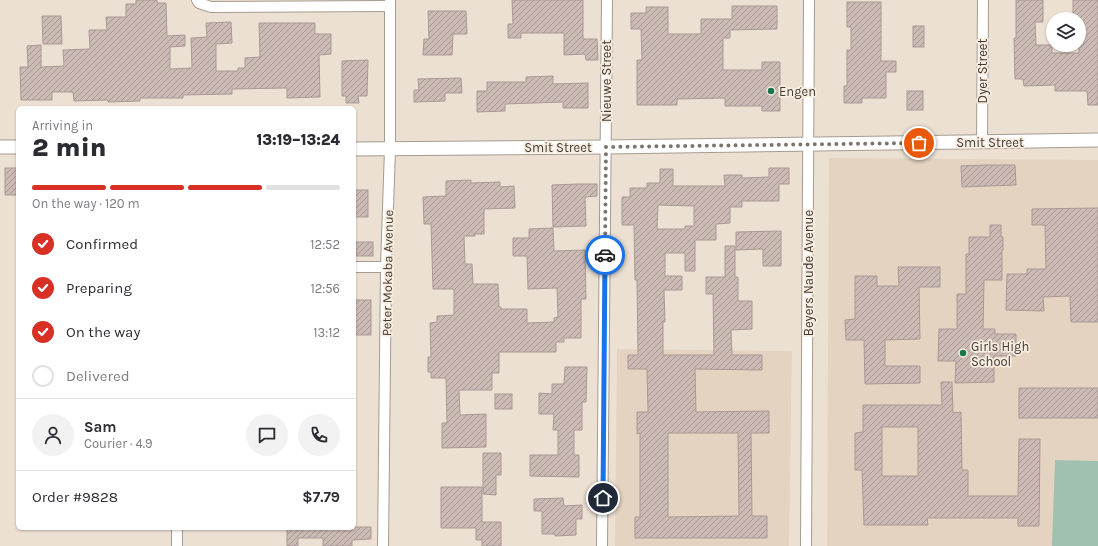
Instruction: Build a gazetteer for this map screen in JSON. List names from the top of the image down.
{
  "streets": {
    "street": [
      "Dyer Street",
      "Nieuwe Street",
      "Smit Street",
      "Peter Mokaba Avenue",
      "Beyers Naude Avenue"
    ]
  },
  "crossings": [
    ["Dyer Street", "Smit Street"],
    ["Nieuwe Street", "Smit Street"],
    ["Smit Street", "Peter Mokaba Avenue"],
    ["Smit Street", "Beyers Naude Avenue"]
  ],
  "places": ["Engen", "Girls High School"],
  "page": {
    "heading": ["2 min", "Arriving in", "13:19–13:24"],
    "panel": [
      "Sam",
      "Courier · 4.9",
      "Order #9828",
      "$7.79"
    ],
    "bar": "On the way · 120 m",
    "list": [
      ["Confirmed", "12:52"],
      ["Preparing", "12:56"],
      ["On the way", "13:12"],
      "Delivered"
    ]
  }
}
